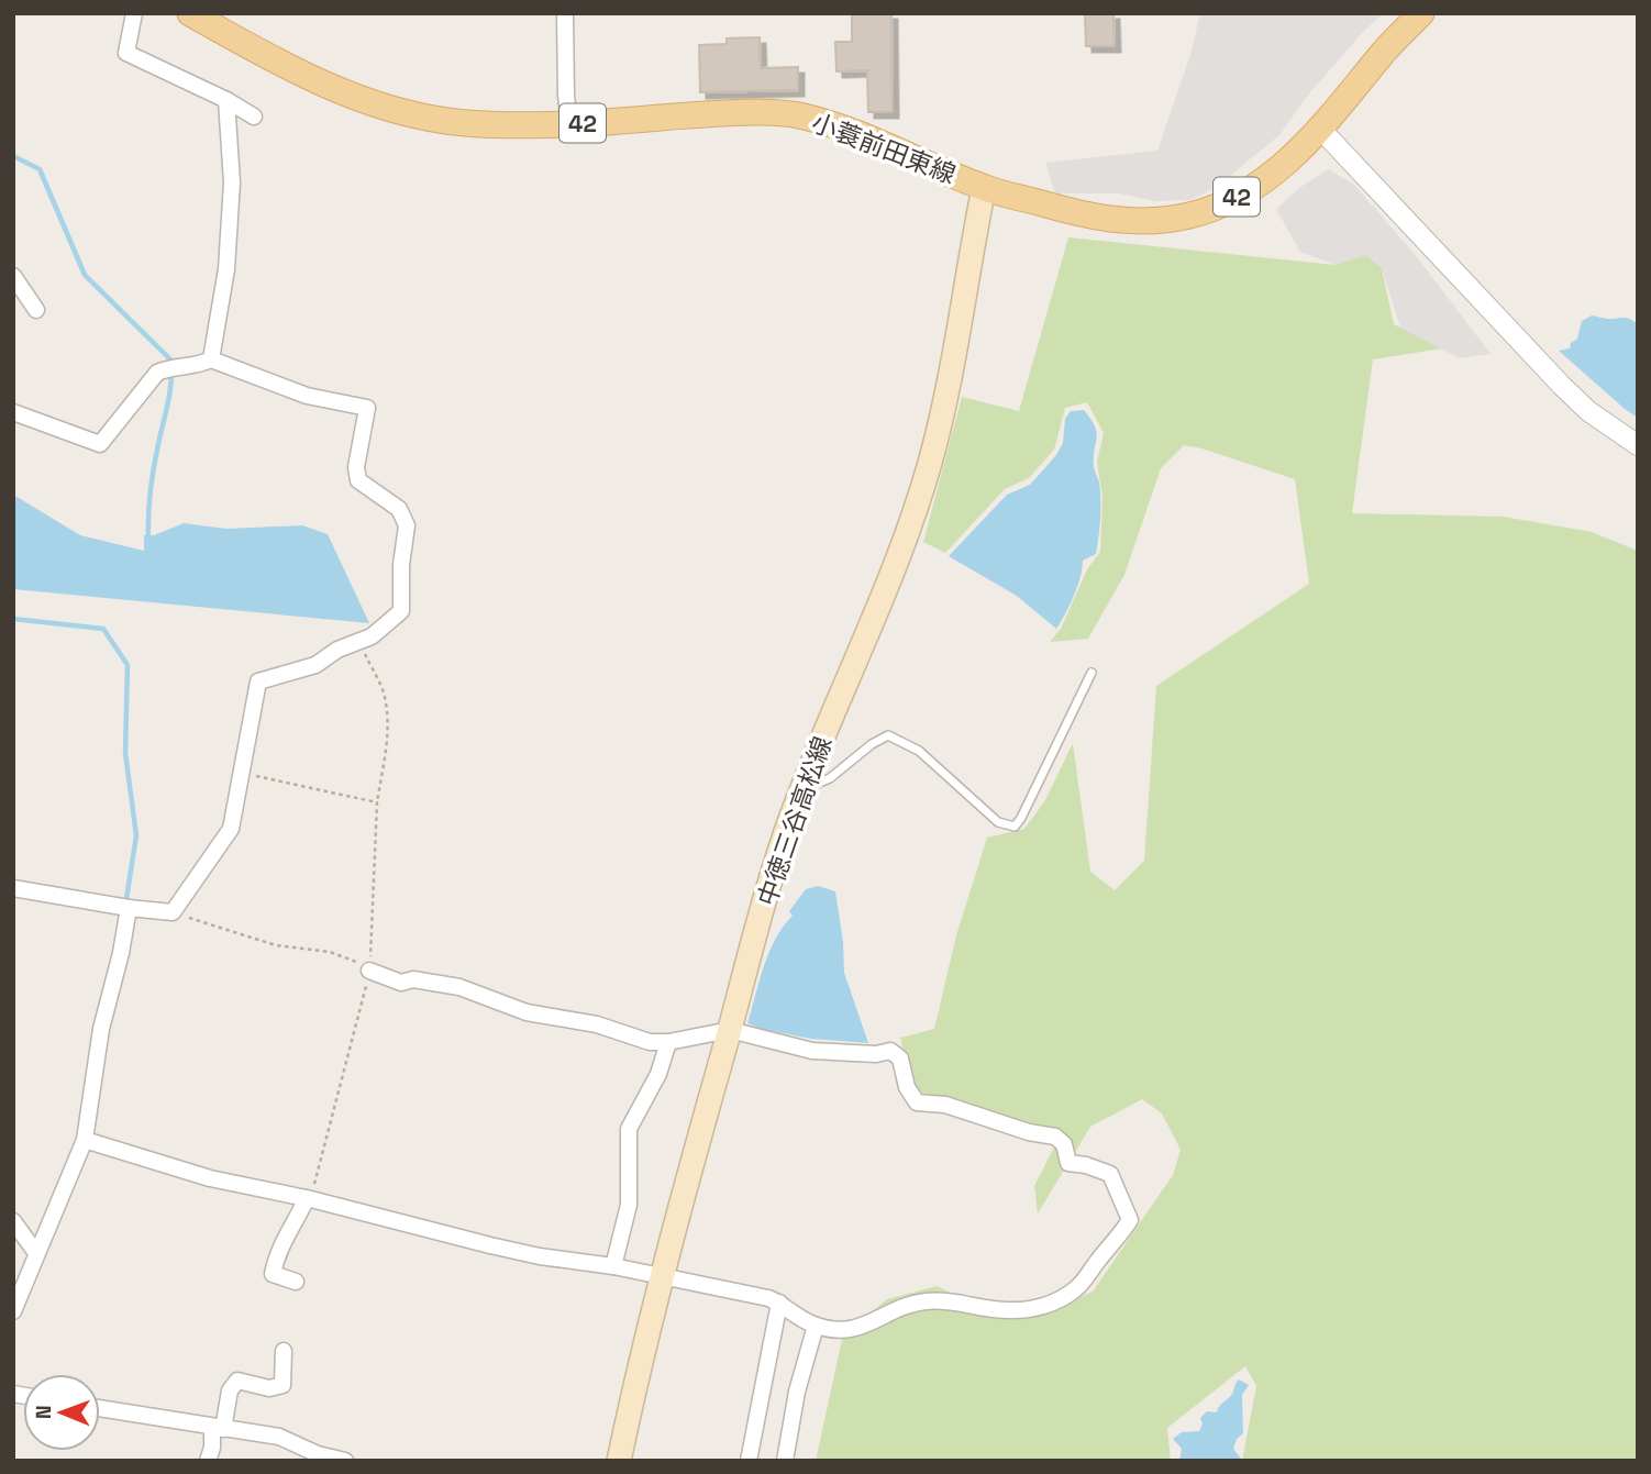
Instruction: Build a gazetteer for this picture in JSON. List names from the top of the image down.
{
  "streets": {
    "main road": ["42", "小蓑前田東線", "中徳三谷高松線"]
  },
  "crossings": [
    ["小蓑前田東線", "中徳三谷高松線"]
  ],
  "north": "left"
}
